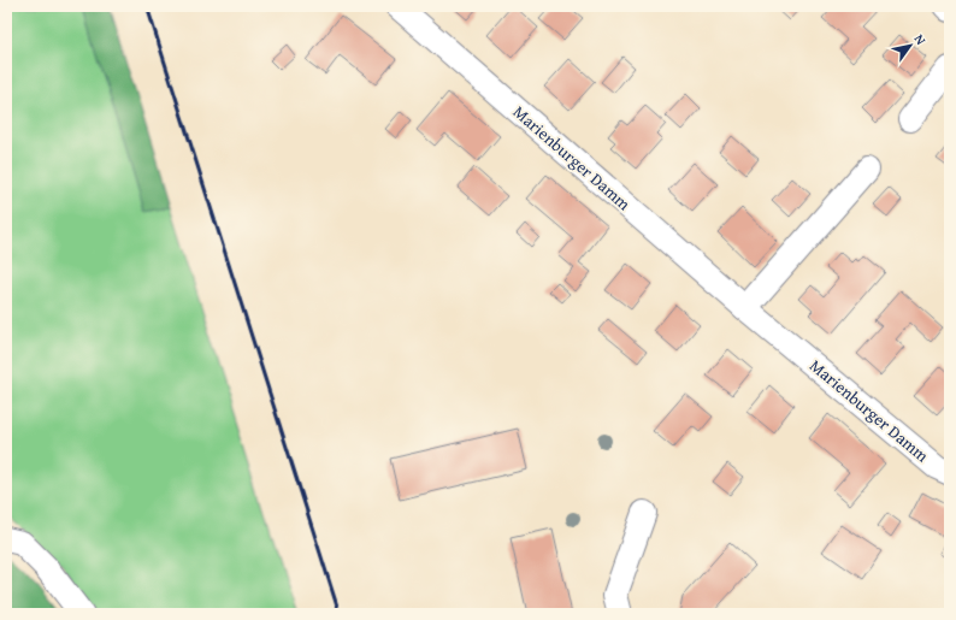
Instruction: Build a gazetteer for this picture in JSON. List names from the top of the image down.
{
  "streets": {
    "street": ["Marienburger Damm"]
  },
  "north": "top right"
}
